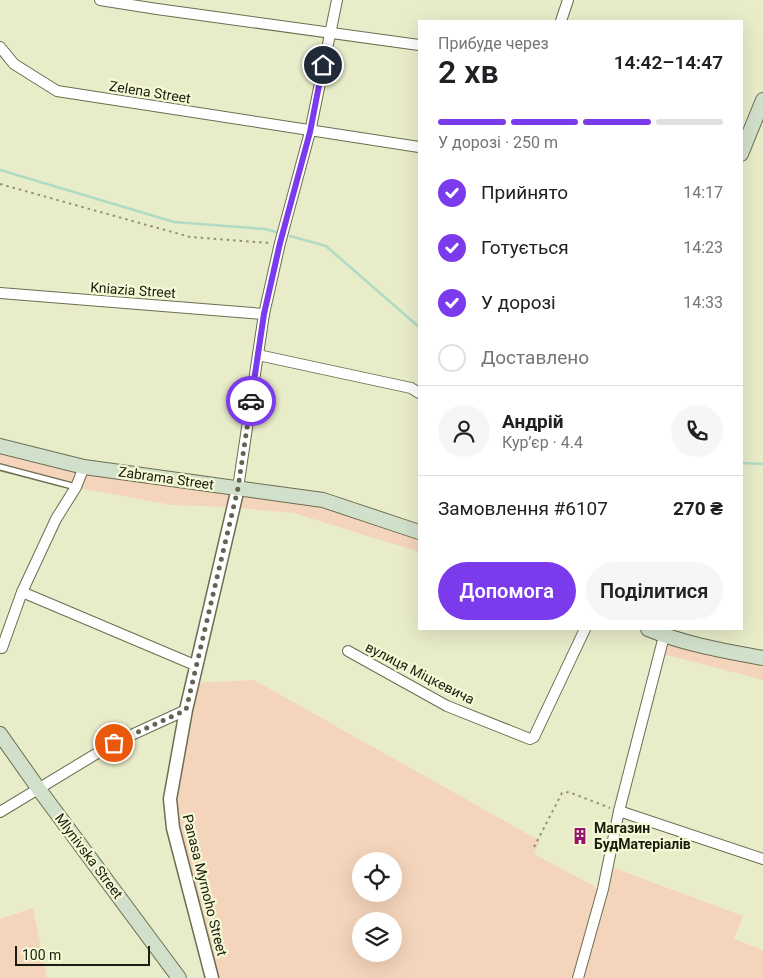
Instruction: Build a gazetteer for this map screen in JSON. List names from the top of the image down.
{
  "streets": {
    "main road": ["Zabrama Street", "Mlynivska Street"],
    "street": [
      "Zelena Street",
      "Kniazia Street",
      "вулиця Міцкевича",
      "Panasa Myrnoho Street"
    ]
  },
  "crossings": [
    ["Zabrama Street", "Panasa Myrnoho Street"]
  ],
  "places": {
    "building": ["Магазин БудМатеріалів"]
  },
  "scale_bar": "100 m",
  "page": {
    "heading": ["2 хв", "Прибуде через", "14:42–14:47"],
    "panel": [
      "Андрій",
      "Кур’єр · 4.4",
      "Замовлення #6107",
      "270 ₴"
    ],
    "bar": "У дорозі · 250 m",
    "list": [
      ["Прийнято", "14:17"],
      ["Готується", "14:23"],
      ["У дорозі", "14:33"],
      "Доставлено"
    ],
    "buttons": ["Допомога", "Поділитися"],
    "scale": "100 m"
  }
}
